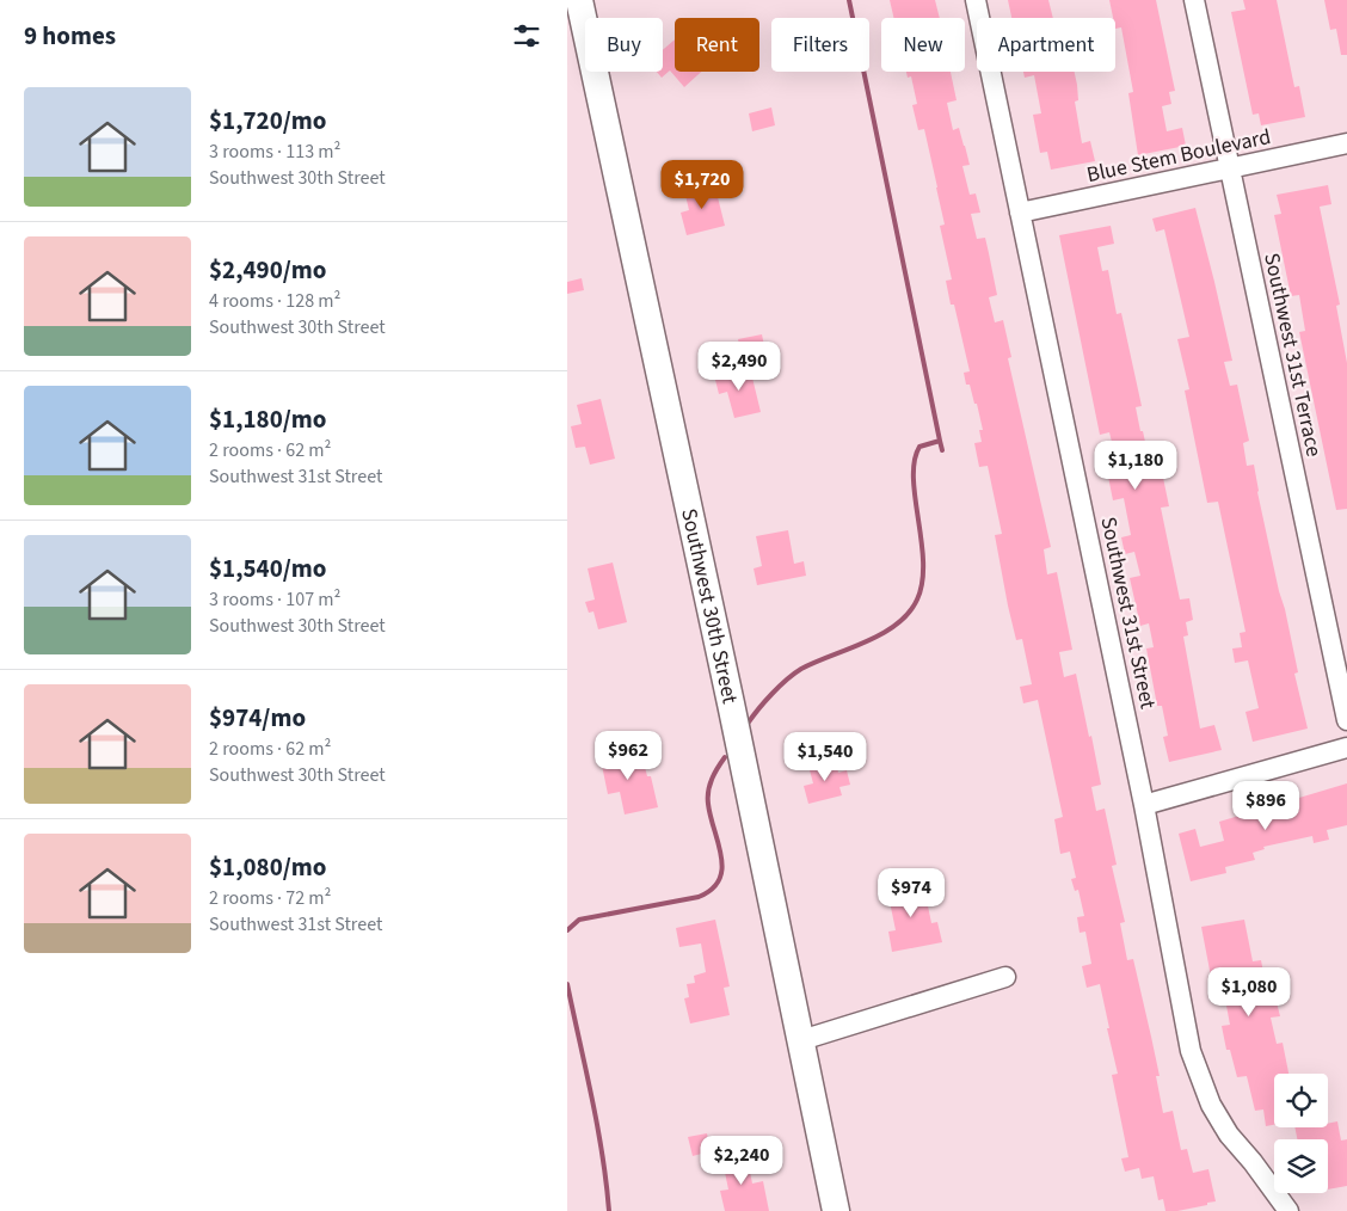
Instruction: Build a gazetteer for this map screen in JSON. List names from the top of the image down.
{
  "streets": {
    "street": [
      "Blue Stem Boulevard",
      "Southwest 31st Terrace",
      "Southwest 30th Street",
      "Southwest 31st Street"
    ]
  },
  "crossings": [
    ["Blue Stem Boulevard", "Southwest 31st Terrace"],
    ["Blue Stem Boulevard", "Southwest 31st Street"]
  ],
  "page": {
    "heading": "9 homes",
    "chip": [
      "Buy",
      "Rent",
      "Filters",
      "New",
      "Apartment"
    ],
    "list": [
      {
        "name": "$1,720/mo",
        "note": "3 rooms · 113 m² · Southwest 30th Street"
      },
      {
        "name": "$2,490/mo",
        "note": "4 rooms · 128 m² · Southwest 30th Street"
      },
      {
        "name": "$1,180/mo",
        "note": "2 rooms · 62 m² · Southwest 31st Street"
      },
      {
        "name": "$1,540/mo",
        "note": "3 rooms · 107 m² · Southwest 30th Street"
      },
      {
        "name": "$974/mo",
        "note": "2 rooms · 62 m² · Southwest 30th Street"
      },
      {
        "name": "$1,080/mo",
        "note": "2 rooms · 72 m² · Southwest 31st Street"
      }
    ],
    "price": [
      "$1,720",
      "$2,490",
      "$1,180",
      "$962",
      "$1,540",
      "$896",
      "$974",
      "$1,080",
      "$2,240"
    ]
  }
}
